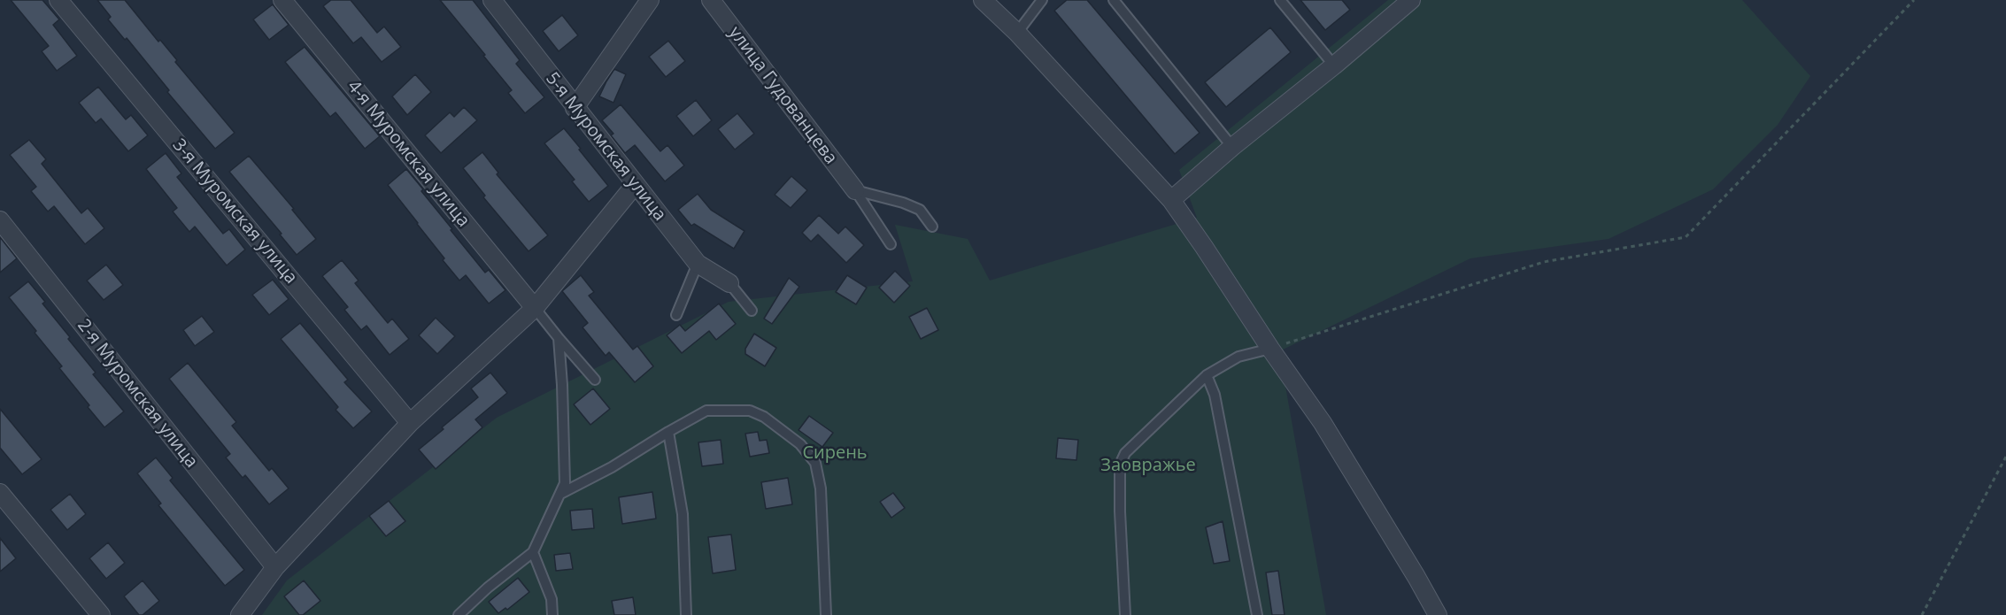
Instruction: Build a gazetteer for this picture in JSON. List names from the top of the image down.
{
  "streets": {
    "street": [
      "улица Гудованцева",
      "5-я Муромская улица",
      "4-я Муромская улица",
      "3-я Муромская улица",
      "2-я Муромская улица"
    ]
  },
  "parks": ["Сирень", "Заовражье"]
}
